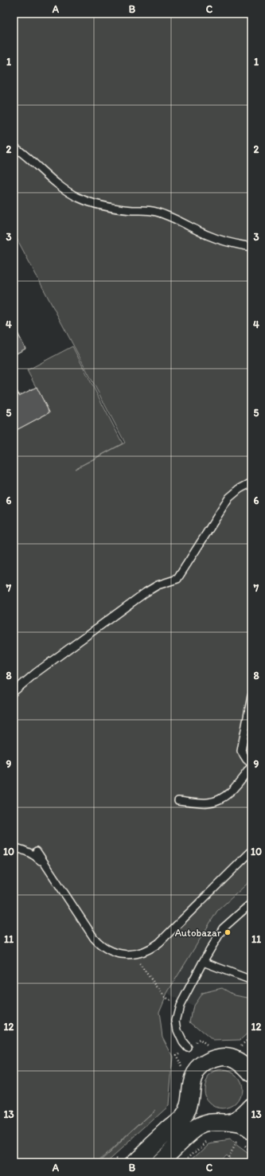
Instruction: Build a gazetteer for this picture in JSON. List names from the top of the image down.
{
  "places": ["Autobazar"],
  "grid": {
    "columns": ["A", "B", "C"],
    "rows": [
      "1",
      "2",
      "3",
      "4",
      "5",
      "6",
      "7",
      "8",
      "9",
      "10",
      "11",
      "12",
      "13"
    ]
  }
}
